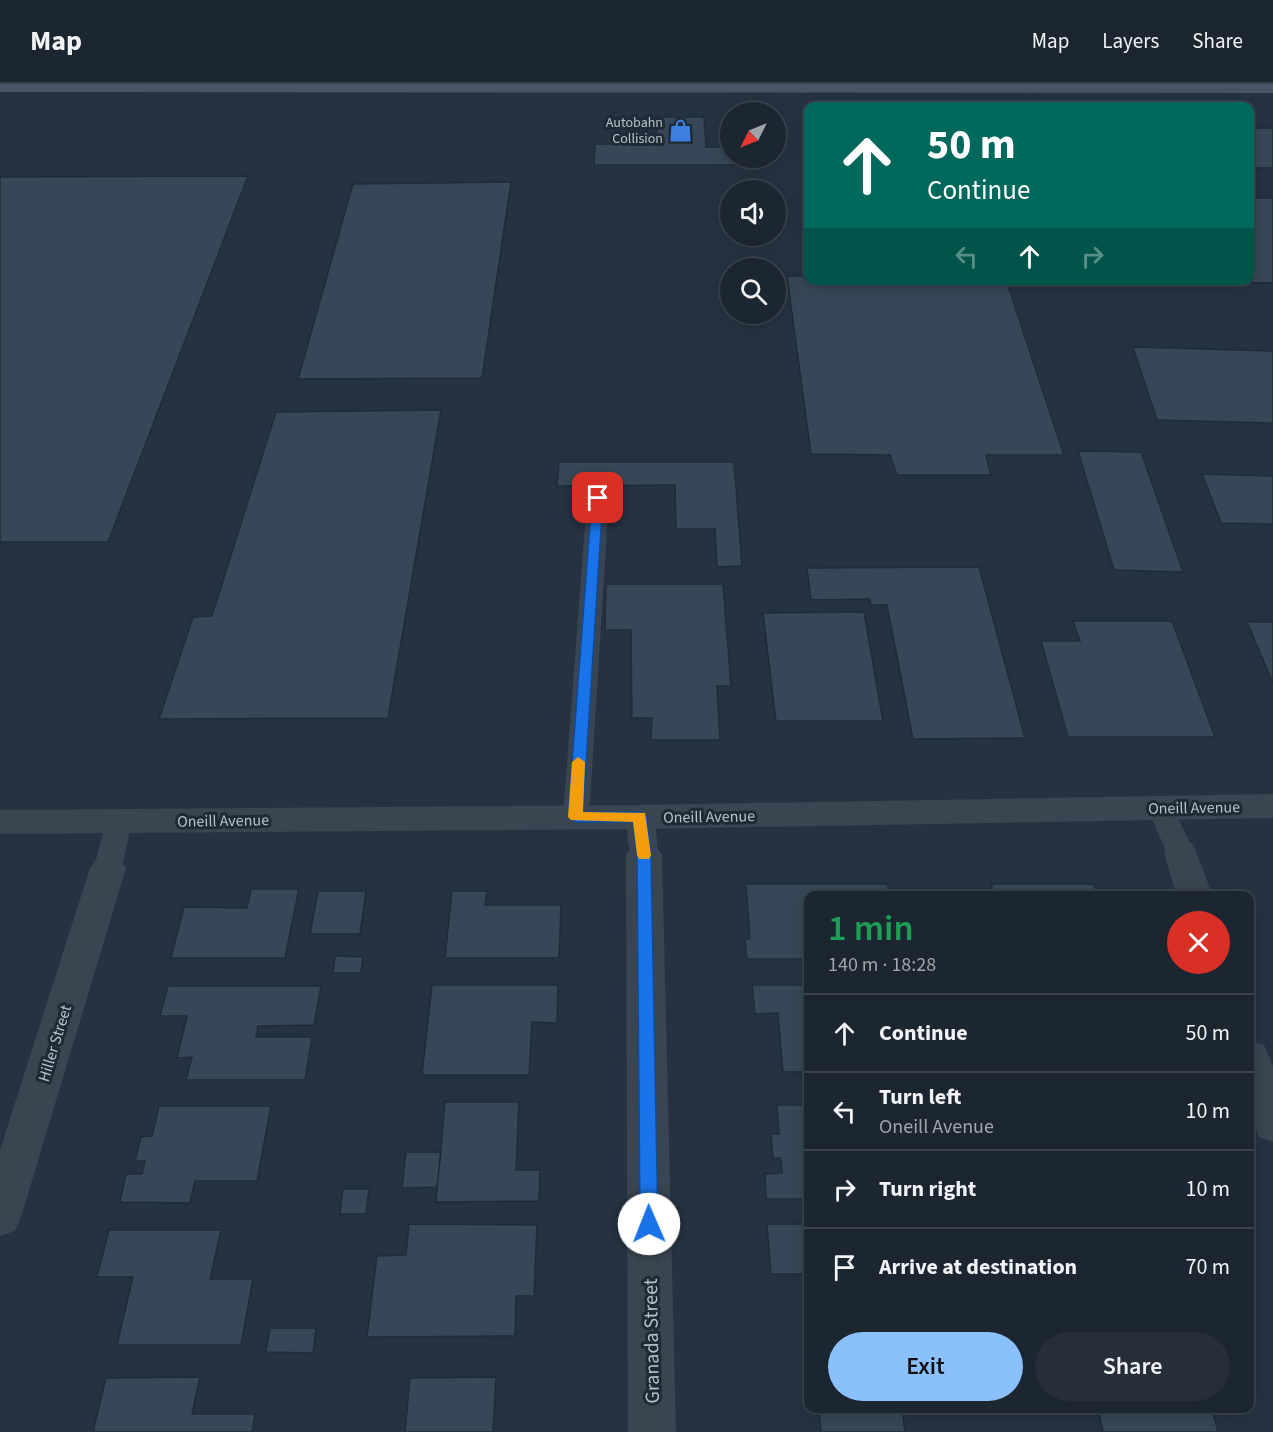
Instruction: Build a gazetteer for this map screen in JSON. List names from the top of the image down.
{
  "streets": {
    "street": ["Oneill Avenue", "Hiller Street", "Granada Street"]
  },
  "crossings": [
    ["Oneill Avenue", "Granada Street"]
  ],
  "places": {
    "shop": ["Autobahn Collision"]
  },
  "north": "bottom left",
  "page": {
    "header": "Map",
    "nav": ["Map", "Layers", "Share"],
    "turn": ["50 m", "Continue"],
    "heading": ["1 min", "140 m · 18:28"],
    "list": [
      {
        "name": "Continue",
        "value": "50 m"
      },
      {
        "name": "Turn left",
        "note": "Oneill Avenue",
        "value": "10 m"
      },
      {
        "name": "Turn right",
        "value": "10 m"
      },
      {
        "name": "Arrive at destination",
        "value": "70 m"
      }
    ],
    "buttons": ["Exit", "Share"]
  }
}
